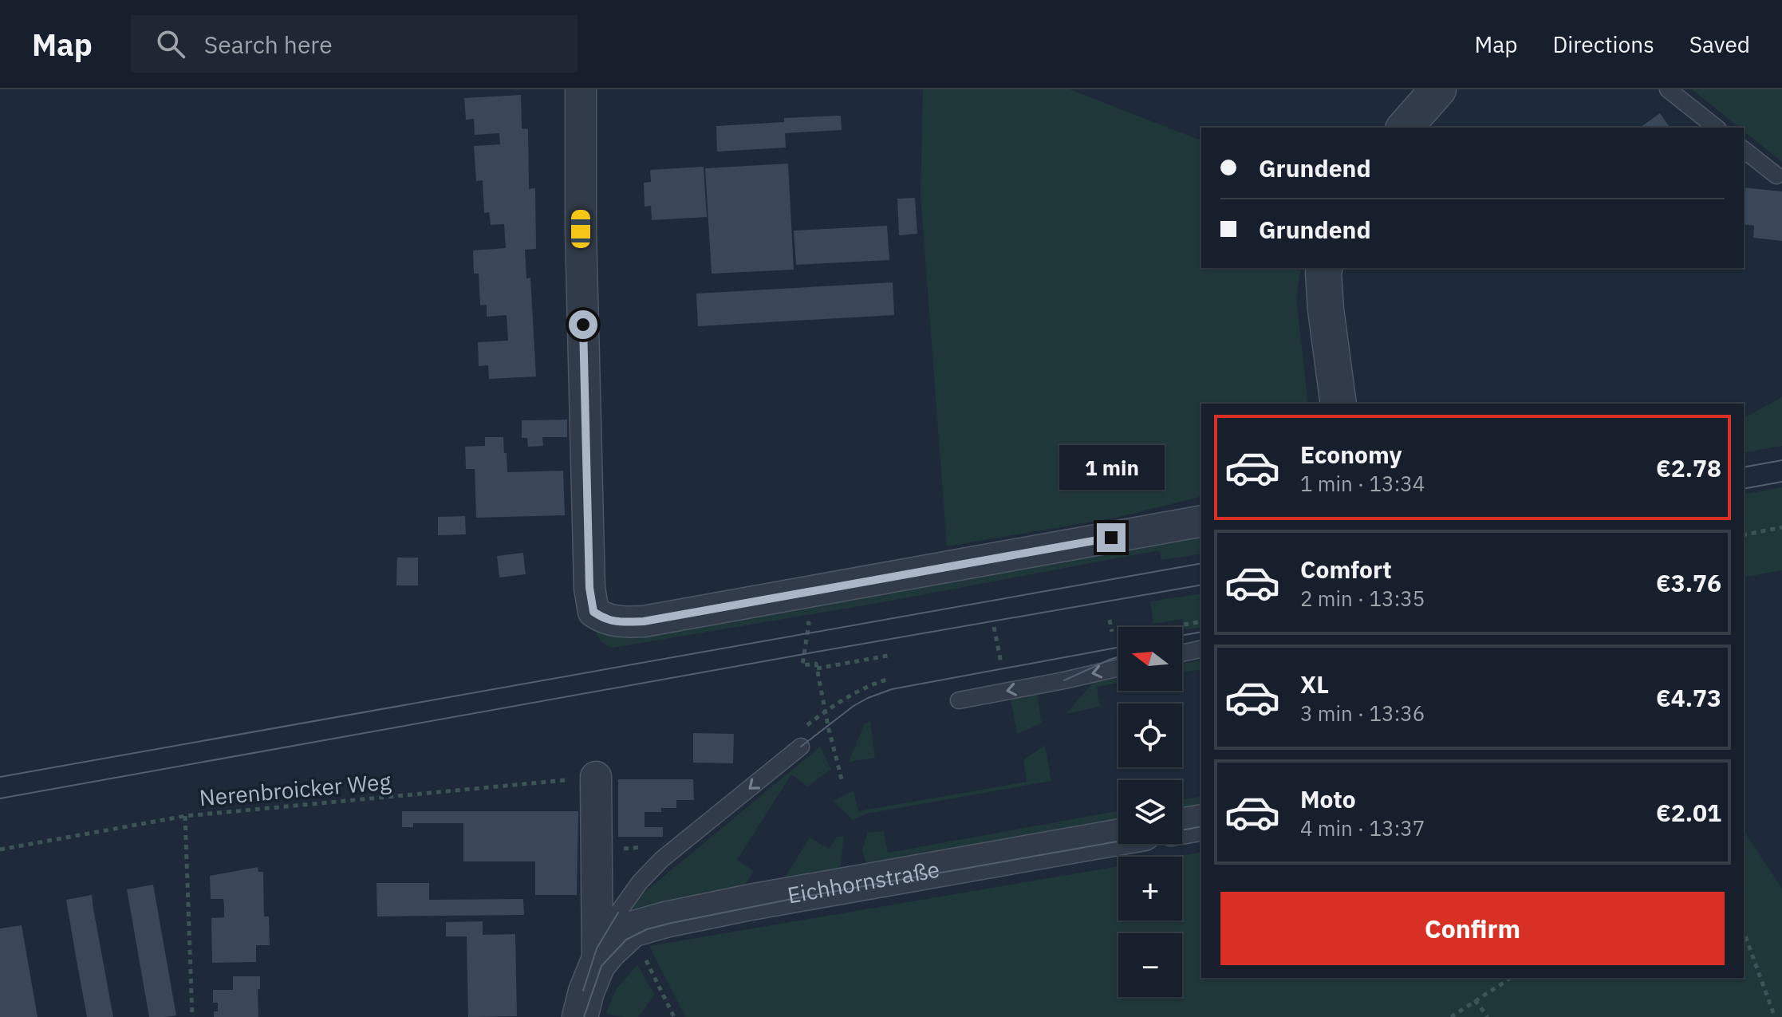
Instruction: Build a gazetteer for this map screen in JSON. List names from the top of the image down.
{
  "streets": {
    "street": ["Eichhornstraße"],
    "path": ["Nerenbroicker Weg"]
  },
  "crossings": [
    ["Nerenbroicker Weg", "Eichhornstraße"]
  ],
  "north": "left",
  "page": {
    "header": "Map",
    "search": "Search here",
    "nav": ["Map", "Directions", "Saved"],
    "banner": ["Grundend", "Grundend"],
    "list": [
      {
        "name": "Economy",
        "note": "1 min · 13:34",
        "value": "€2.78"
      },
      {
        "name": "Comfort",
        "note": "2 min · 13:35",
        "value": "€3.76"
      },
      {
        "name": "XL",
        "note": "3 min · 13:36",
        "value": "€4.73"
      },
      {
        "name": "Moto",
        "note": "4 min · 13:37",
        "value": "€2.01"
      }
    ],
    "bubble": "1 min",
    "map_buttons": ["+", "−"],
    "buttons": "Confirm"
  }
}
